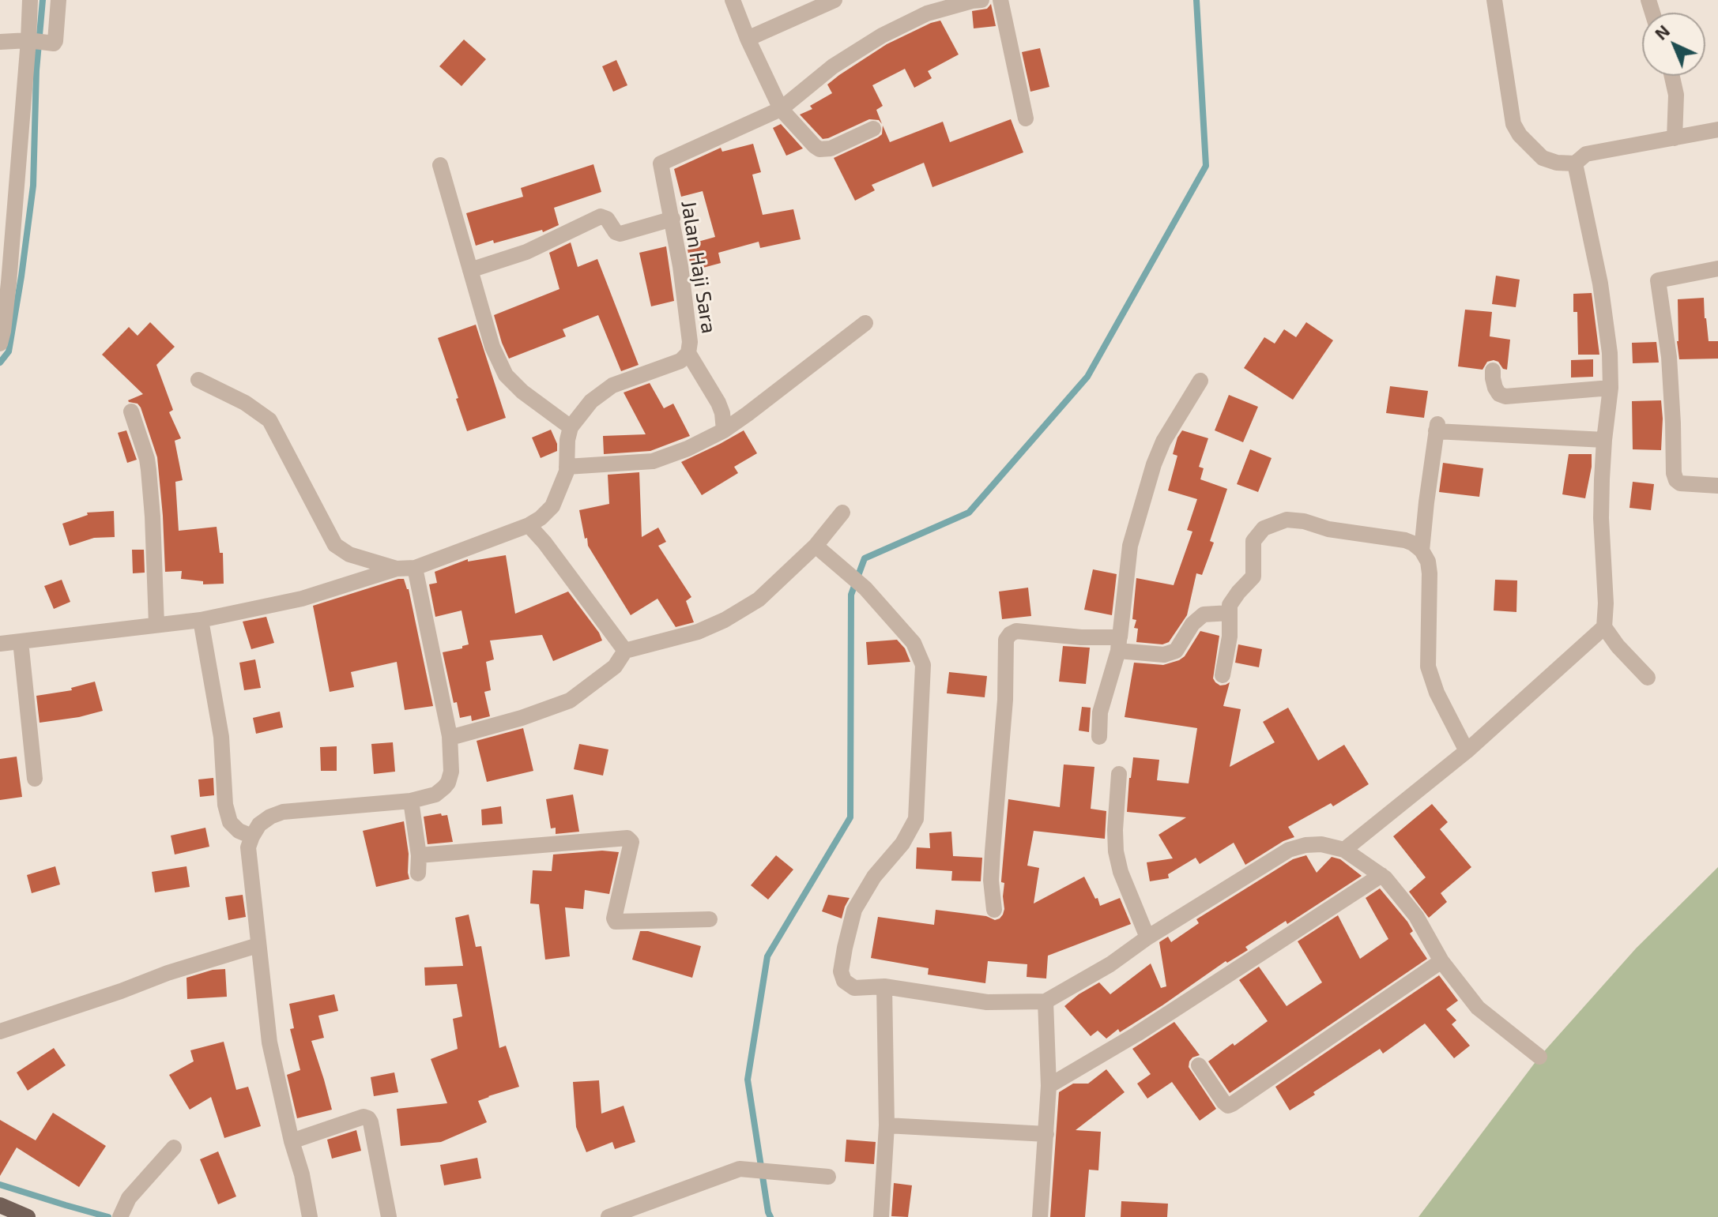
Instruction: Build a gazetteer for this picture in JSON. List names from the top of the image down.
{
  "streets": {
    "street": ["Jalan Haji Sara"]
  },
  "north": "top left"
}
